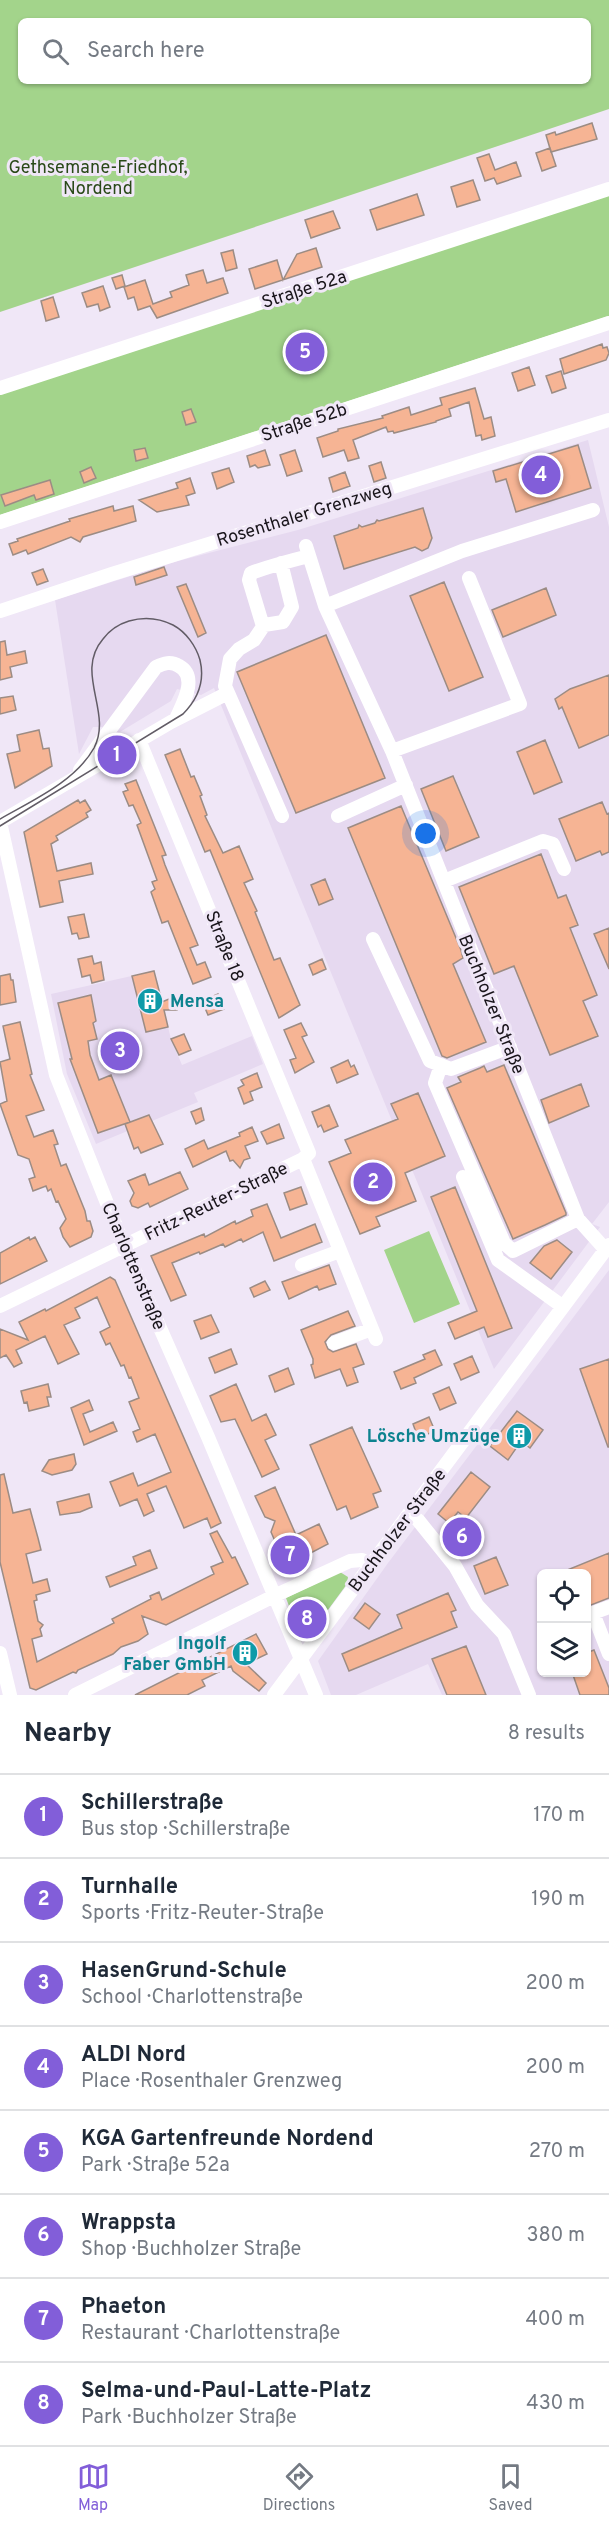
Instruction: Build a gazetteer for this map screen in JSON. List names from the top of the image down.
{
  "streets": {
    "street": [
      "Straße 52a",
      "Straße 52b",
      "Rosenthaler Grenzweg",
      "Straße 18",
      "Buchholzer Straße",
      "Fritz-Reuter-Straße",
      "Charlottenstraße"
    ]
  },
  "crossings": [
    ["Straße 18", "Fritz-Reuter-Straße"],
    ["Buchholzer Straße", "Charlottenstraße"],
    ["Fritz-Reuter-Straße", "Charlottenstraße"]
  ],
  "parks": ["Gethsemane-Friedhof, Nordend"],
  "places": {
    "building": ["Mensa", "Lösche Umzüge", "Ingolf Faber GmbH"]
  },
  "page": {
    "search": "Search here",
    "pins": [
      "5",
      "4",
      "1",
      "3",
      "2",
      "6",
      "7",
      "8"
    ],
    "heading": ["Nearby", "8 results"],
    "list": [
      {
        "mark": "1",
        "name": "Schillerstraße",
        "note": "Bus stop · Schillerstraße",
        "value": "170 m"
      },
      {
        "mark": "2",
        "name": "Turnhalle",
        "note": "Sports · Fritz-Reuter-Straße",
        "value": "190 m"
      },
      {
        "mark": "3",
        "name": "HasenGrund-Schule",
        "note": "School · Charlottenstraße",
        "value": "200 m"
      },
      {
        "mark": "4",
        "name": "ALDI Nord",
        "note": "Place · Rosenthaler Grenzweg",
        "value": "200 m"
      },
      {
        "mark": "5",
        "name": "KGA Gartenfreunde Nordend",
        "note": "Park · Straße 52a",
        "value": "270 m"
      },
      {
        "mark": "6",
        "name": "Wrappsta",
        "note": "Shop · Buchholzer Straße",
        "value": "380 m"
      },
      {
        "mark": "7",
        "name": "Phaeton",
        "note": "Restaurant · Charlottenstraße",
        "value": "400 m"
      },
      {
        "mark": "8",
        "name": "Selma-und-Paul-Latte-Platz",
        "note": "Park · Buchholzer Straße",
        "value": "430 m"
      }
    ],
    "nav": ["Map", "Directions", "Saved"]
  }
}
